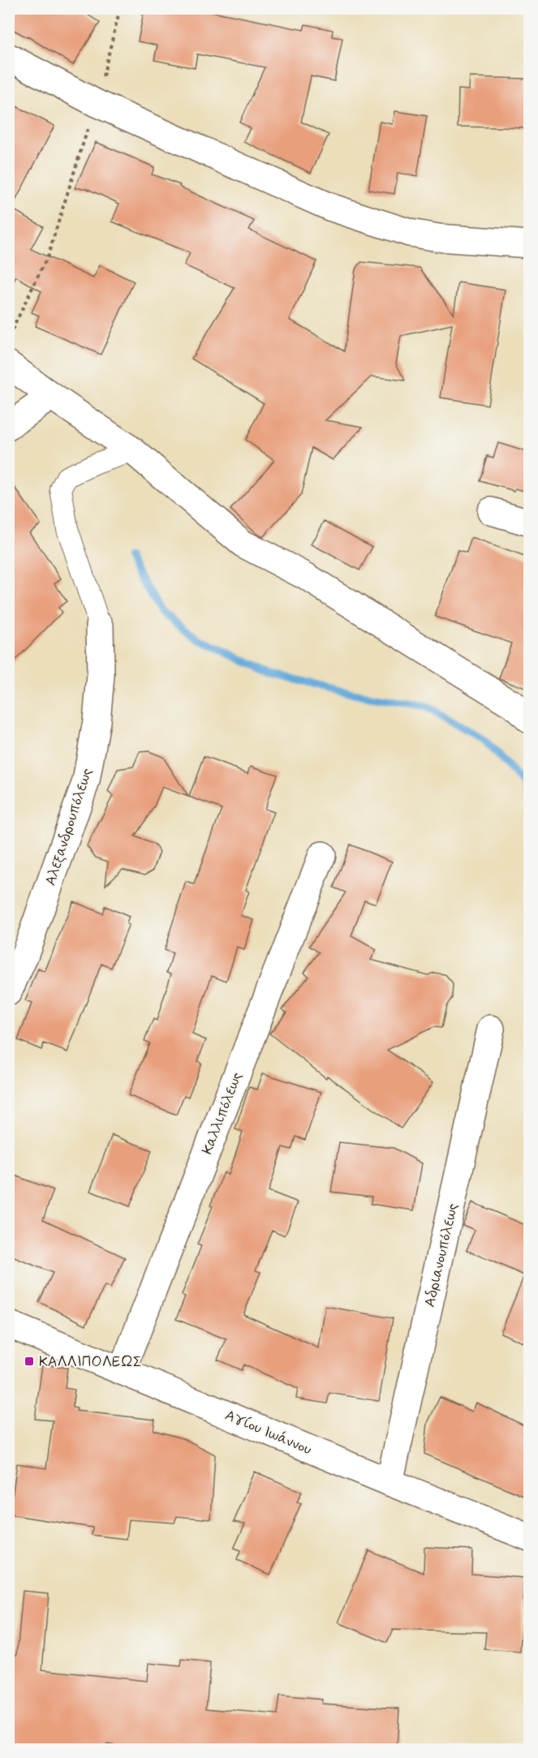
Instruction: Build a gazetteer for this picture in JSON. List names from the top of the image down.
{
  "streets": {
    "street": [
      "Αλεξανδρουπόλεως",
      "Καλλιπόλεως",
      "Αδριανουπόλεως",
      "Αγίου Ιωάννου"
    ]
  },
  "crossings": [
    ["Καλλιπόλεως", "Αγίου Ιωάννου"],
    ["Αδριανουπόλεως", "Αγίου Ιωάννου"]
  ],
  "places": {
    "transit": ["ΚΑΛΛΙΠΟΛΕΩΣ"]
  }
}
